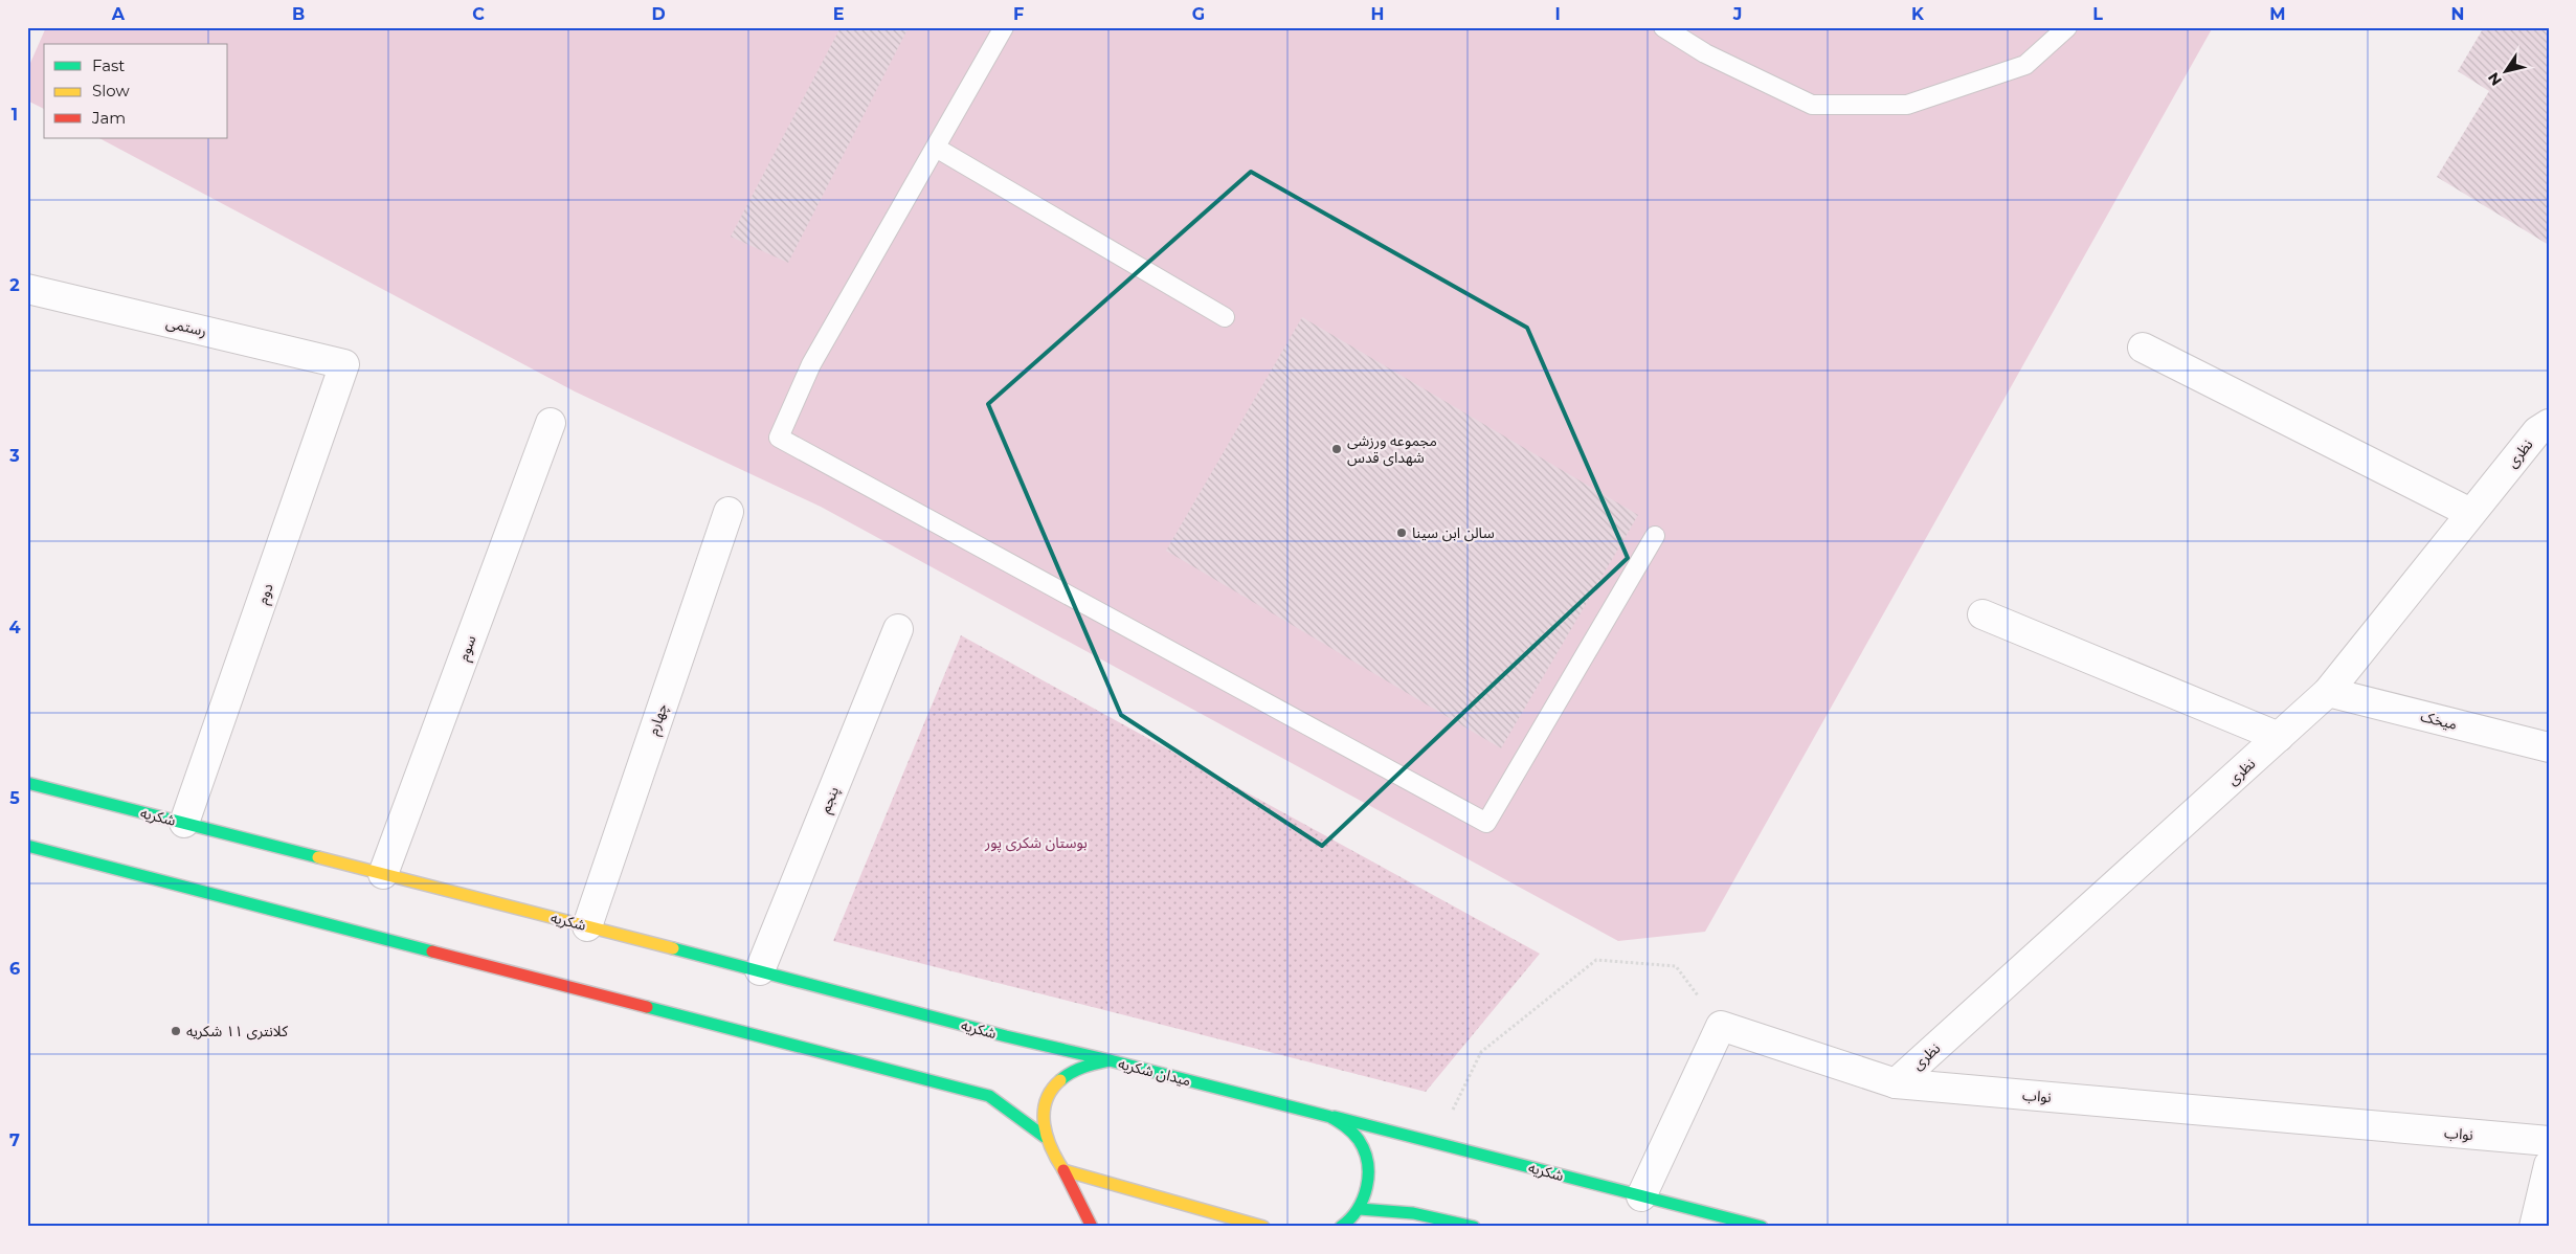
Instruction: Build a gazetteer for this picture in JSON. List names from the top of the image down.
{
  "streets": {
    "main road": ["شکریه", "میدان شکریه"],
    "street": [
      "رستمی",
      "نظری",
      "دوم",
      "سوم",
      "چهارم",
      "میخک",
      "پنجم",
      "نواب"
    ]
  },
  "crossings": [
    ["رستمی", "دوم"],
    ["نظری", "میخک"],
    ["نظری", "نواب"],
    ["دوم", "شکریه"],
    ["سوم", "شکریه"],
    ["چهارم", "شکریه"],
    ["پنجم", "شکریه"],
    ["شکریه", "میدان شکریه"]
  ],
  "parks": ["بوستان شکری پور"],
  "places": ["مجموعه ورزشی شهدای قدس", "سالن ابن سینا", "کلانتری ۱۱ شکریه"],
  "legend": ["Fast", "Slow", "Jam"],
  "north": "bottom left",
  "grid": {
    "columns": [
      "A",
      "B",
      "C",
      "D",
      "E",
      "F",
      "G",
      "H",
      "I",
      "J",
      "K",
      "L",
      "M",
      "N"
    ],
    "rows": [
      "1",
      "2",
      "3",
      "4",
      "5",
      "6",
      "7"
    ]
  }
}
